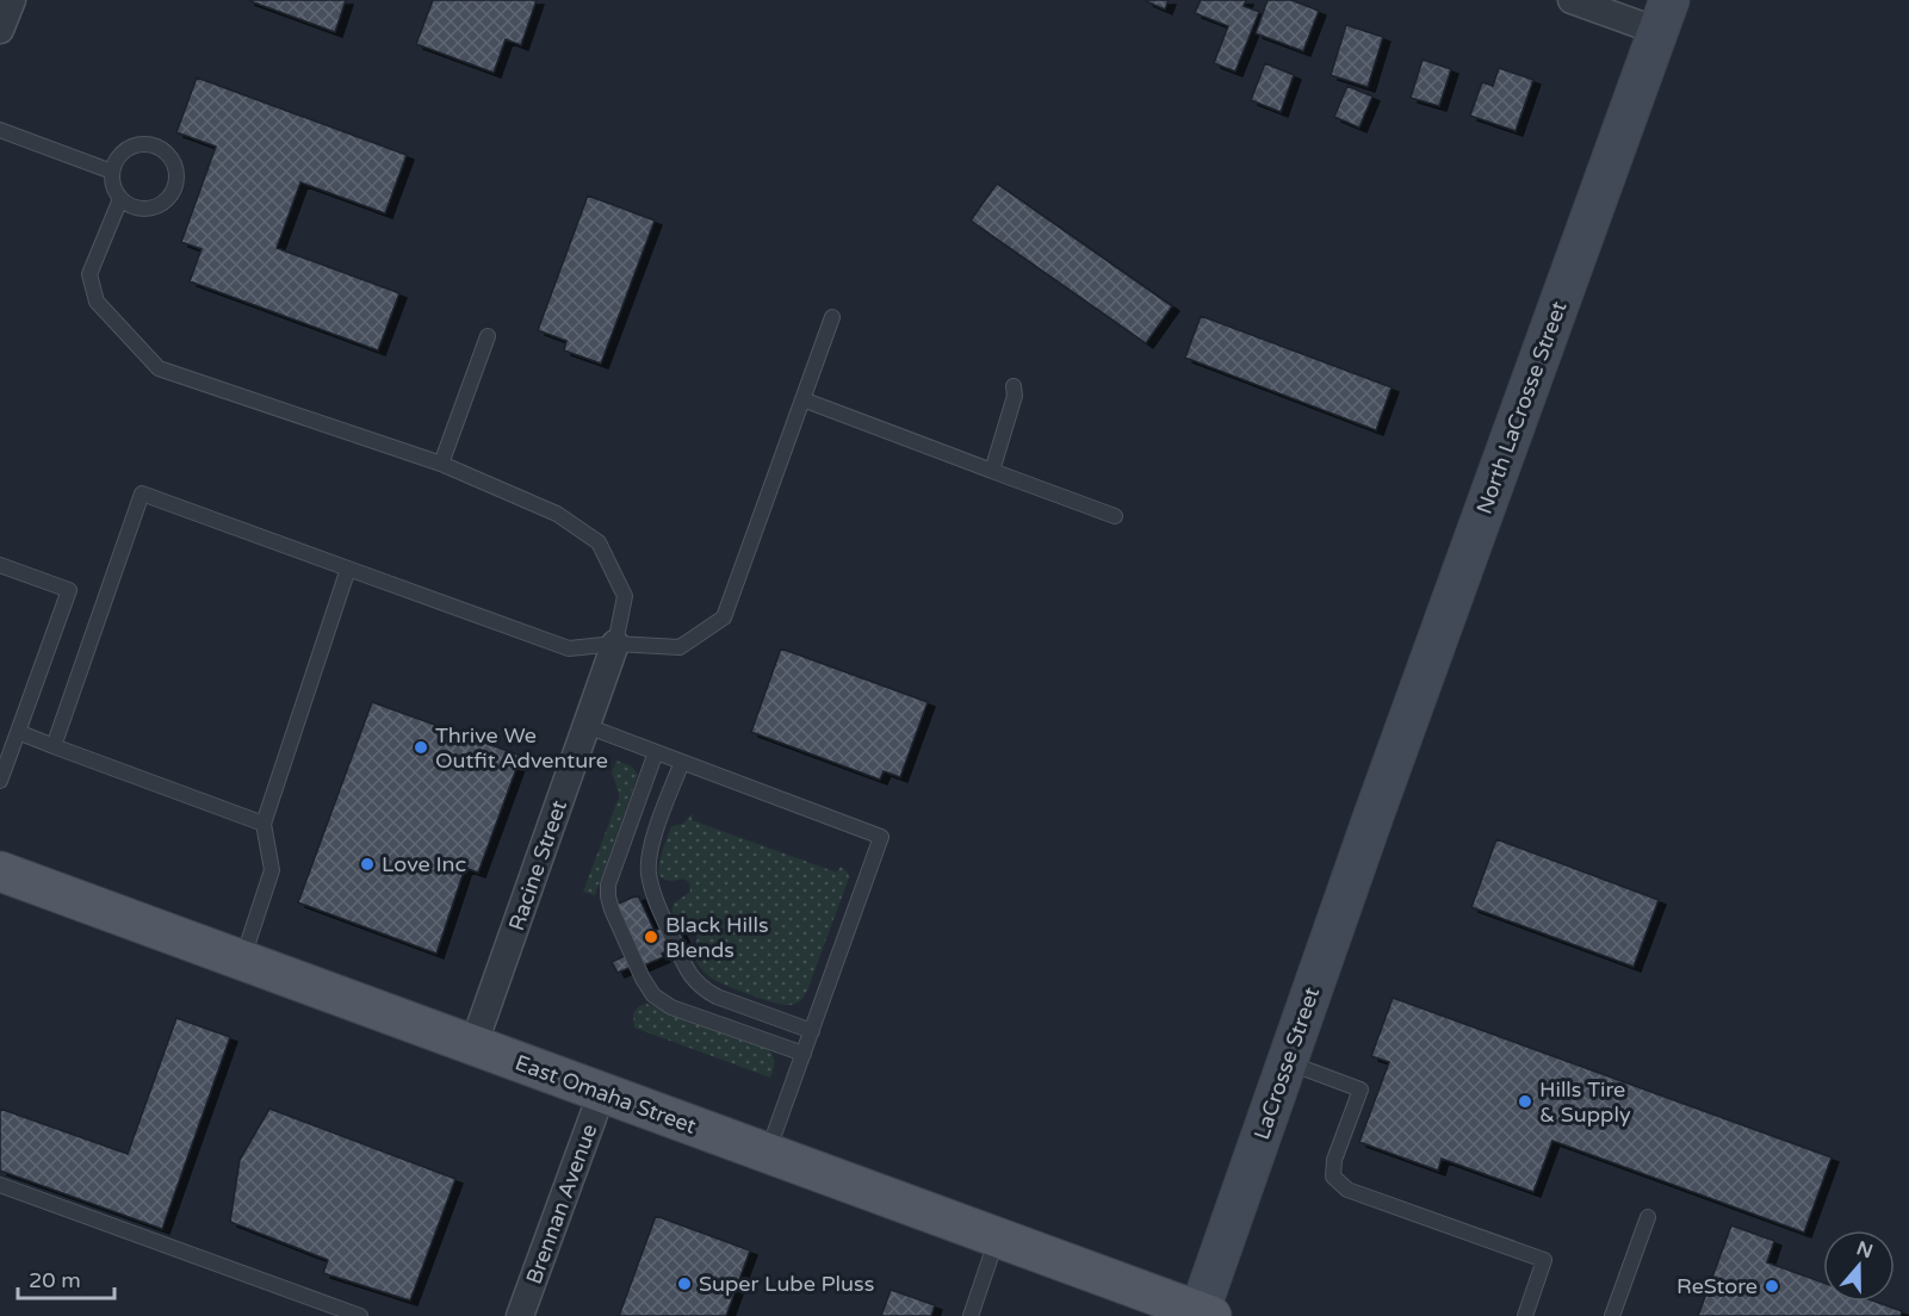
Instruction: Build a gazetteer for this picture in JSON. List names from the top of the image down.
{
  "streets": {
    "main road": ["North LaCrosse Street", "LaCrosse Street", "East Omaha Street"],
    "street": ["Racine Street", "Brennan Avenue"]
  },
  "crossings": [
    ["North LaCrosse Street", "LaCrosse Street"],
    ["Racine Street", "East Omaha Street"],
    ["LaCrosse Street", "East Omaha Street"],
    ["East Omaha Street", "Brennan Avenue"]
  ],
  "places": [
    "Thrive We Outfit Adventure",
    "Love Inc",
    "Black Hills Blends",
    "Hills Tire & Supply",
    "Super Lube Pluss",
    "ReStore"
  ],
  "scale_bar": "20 m",
  "north": "top"
}
